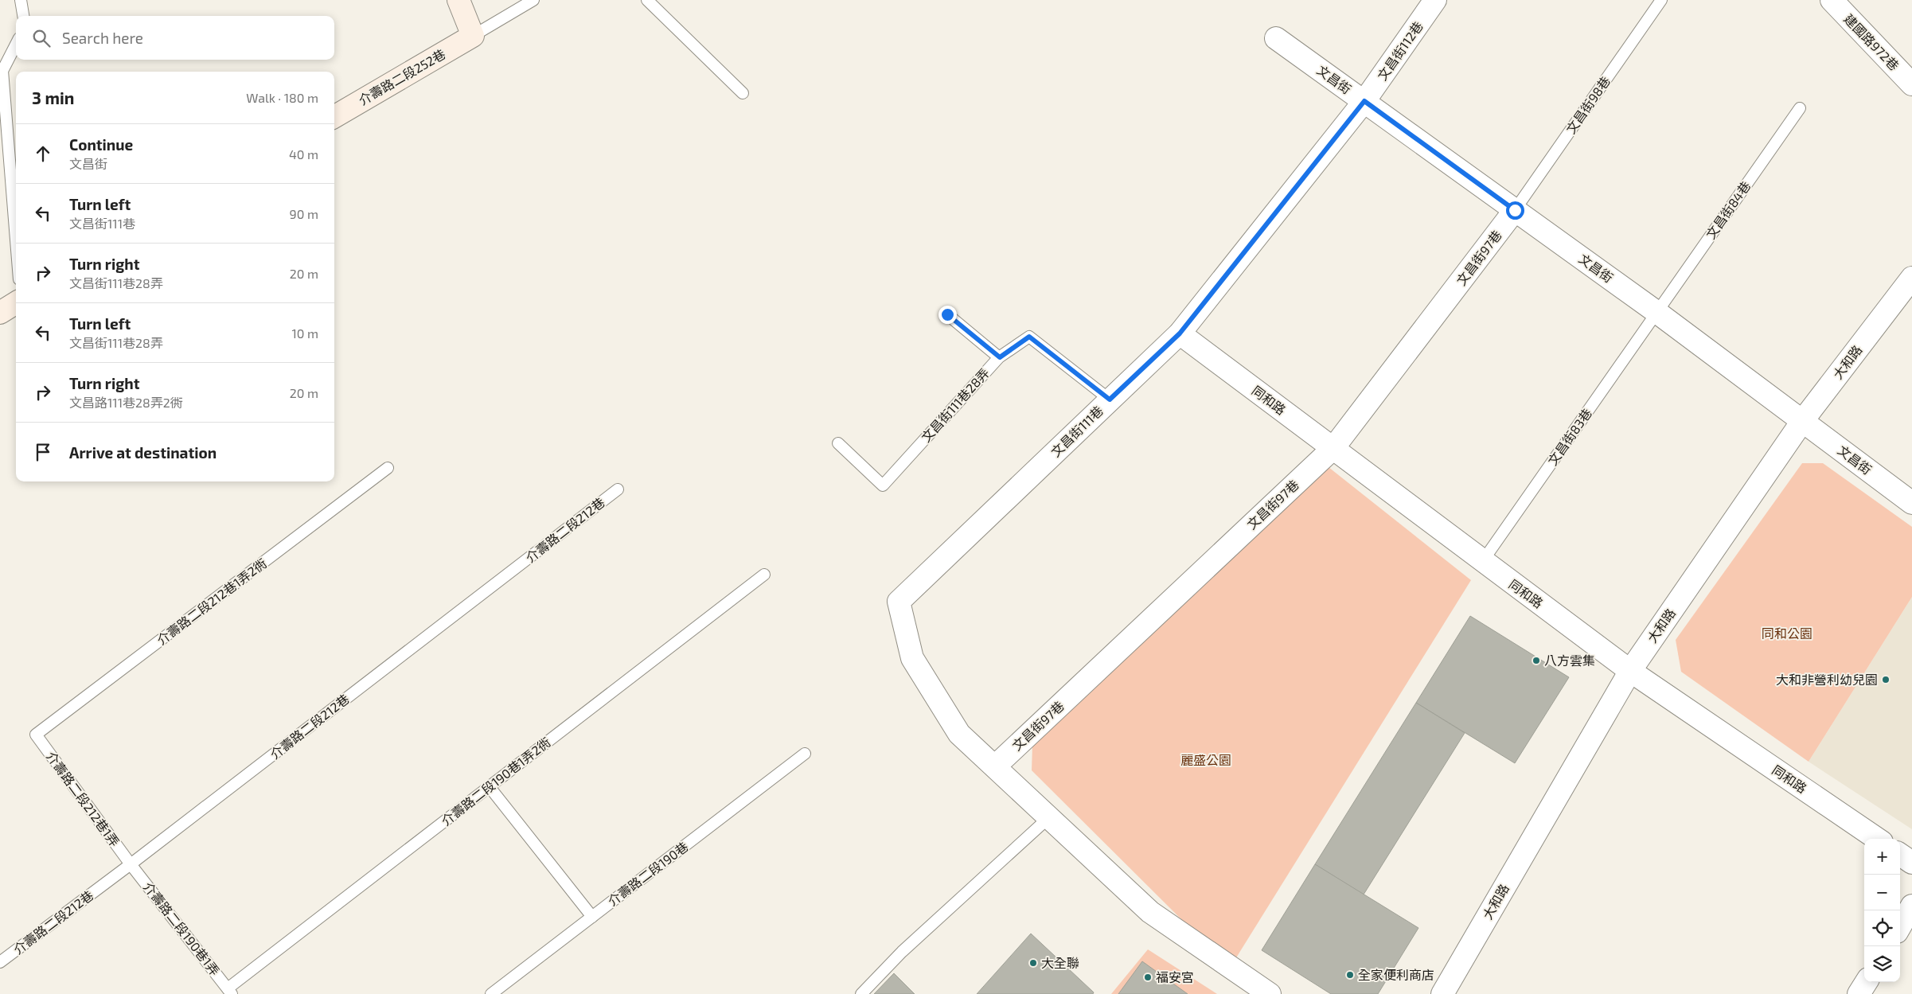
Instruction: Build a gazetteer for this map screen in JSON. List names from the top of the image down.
{
  "streets": {
    "street": [
      "建國路972巷",
      "文昌街112巷",
      "介壽路二段252巷",
      "文昌街",
      "文昌街97巷",
      "大和路",
      "同和路",
      "文昌街111巷"
    ],
    "lane": [
      "文昌街98巷",
      "文昌街84巷",
      "文昌街111巷28弄",
      "文昌街83巷",
      "介壽路二段212巷",
      "介壽路二段212巷1弄2衖",
      "介壽路二段190巷1弄2衖",
      "介壽路二段212巷1弄",
      "介壽路二段190巷",
      "介壽路二段190巷1弄"
    ]
  },
  "crossings": [
    ["文昌街112巷", "文昌街"],
    ["文昌街112巷", "文昌街111巷"],
    ["文昌街", "文昌街98巷"],
    ["文昌街", "文昌街84巷"],
    ["文昌街", "文昌街97巷"],
    ["文昌街", "大和路"],
    ["文昌街", "文昌街111巷"],
    ["文昌街", "文昌街83巷"],
    ["文昌街98巷", "文昌街97巷"],
    ["文昌街84巷", "文昌街83巷"],
    ["文昌街97巷", "同和路"],
    ["文昌街97巷", "文昌街111巷"],
    ["大和路", "同和路"],
    ["同和路", "文昌街111巷"],
    ["同和路", "文昌街83巷"],
    ["文昌街111巷28弄", "文昌街111巷"],
    ["介壽路二段212巷", "介壽路二段212巷1弄"],
    ["介壽路二段212巷", "介壽路二段190巷1弄"],
    ["介壽路二段212巷1弄2衖", "介壽路二段212巷1弄"],
    ["介壽路二段190巷1弄2衖", "介壽路二段190巷1弄"],
    ["介壽路二段212巷1弄", "介壽路二段190巷1弄"]
  ],
  "parks": ["同和公園", "麗盛公園"],
  "places": [
    "八方雲集",
    "大和非營利幼兒園",
    "大全聯",
    "全家便利商店",
    "福安宮"
  ],
  "page": {
    "search": "Search here",
    "heading": ["3 min", "Walk · 180 m"],
    "list": [
      ["Continue", "文昌街", "40 m"],
      ["Turn left", "文昌街111巷", "90 m"],
      ["Turn right", "文昌街111巷28弄", "20 m"],
      ["Turn left", "文昌街111巷28弄", "10 m"],
      ["Turn right", "文昌路111巷28弄2衖", "20 m"],
      "Arrive at destination"
    ],
    "map_buttons": ["+", "−"]
  }
}
